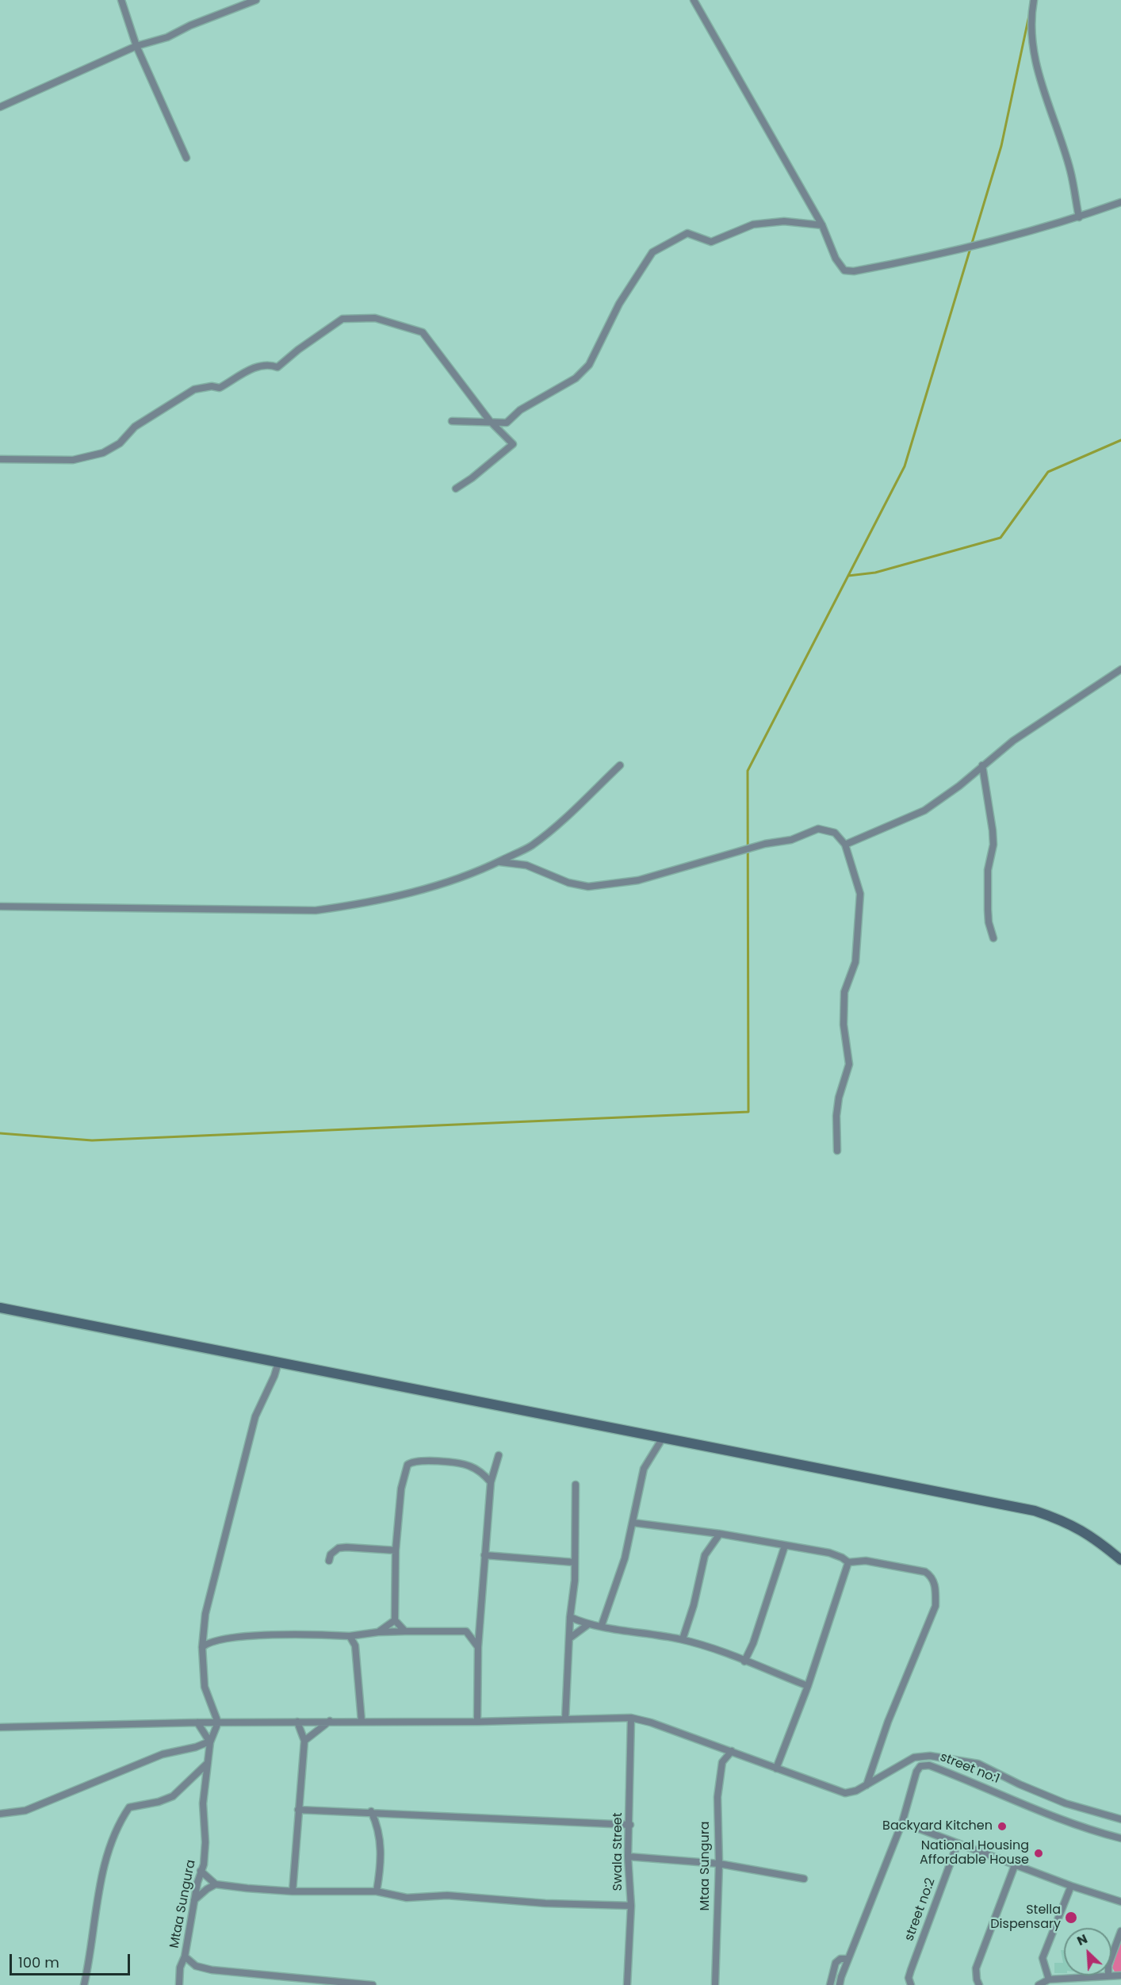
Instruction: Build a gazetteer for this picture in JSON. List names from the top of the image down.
{
  "streets": {
    "street": [
      "street no:1",
      "Swala Street",
      "Mtaa Sungura",
      "street no:2"
    ]
  },
  "places": ["Backyard Kitchen", "National Housing Affordable House", "Stella Dispensary"],
  "scale_bar": "100 m",
  "north": "top left"
}
